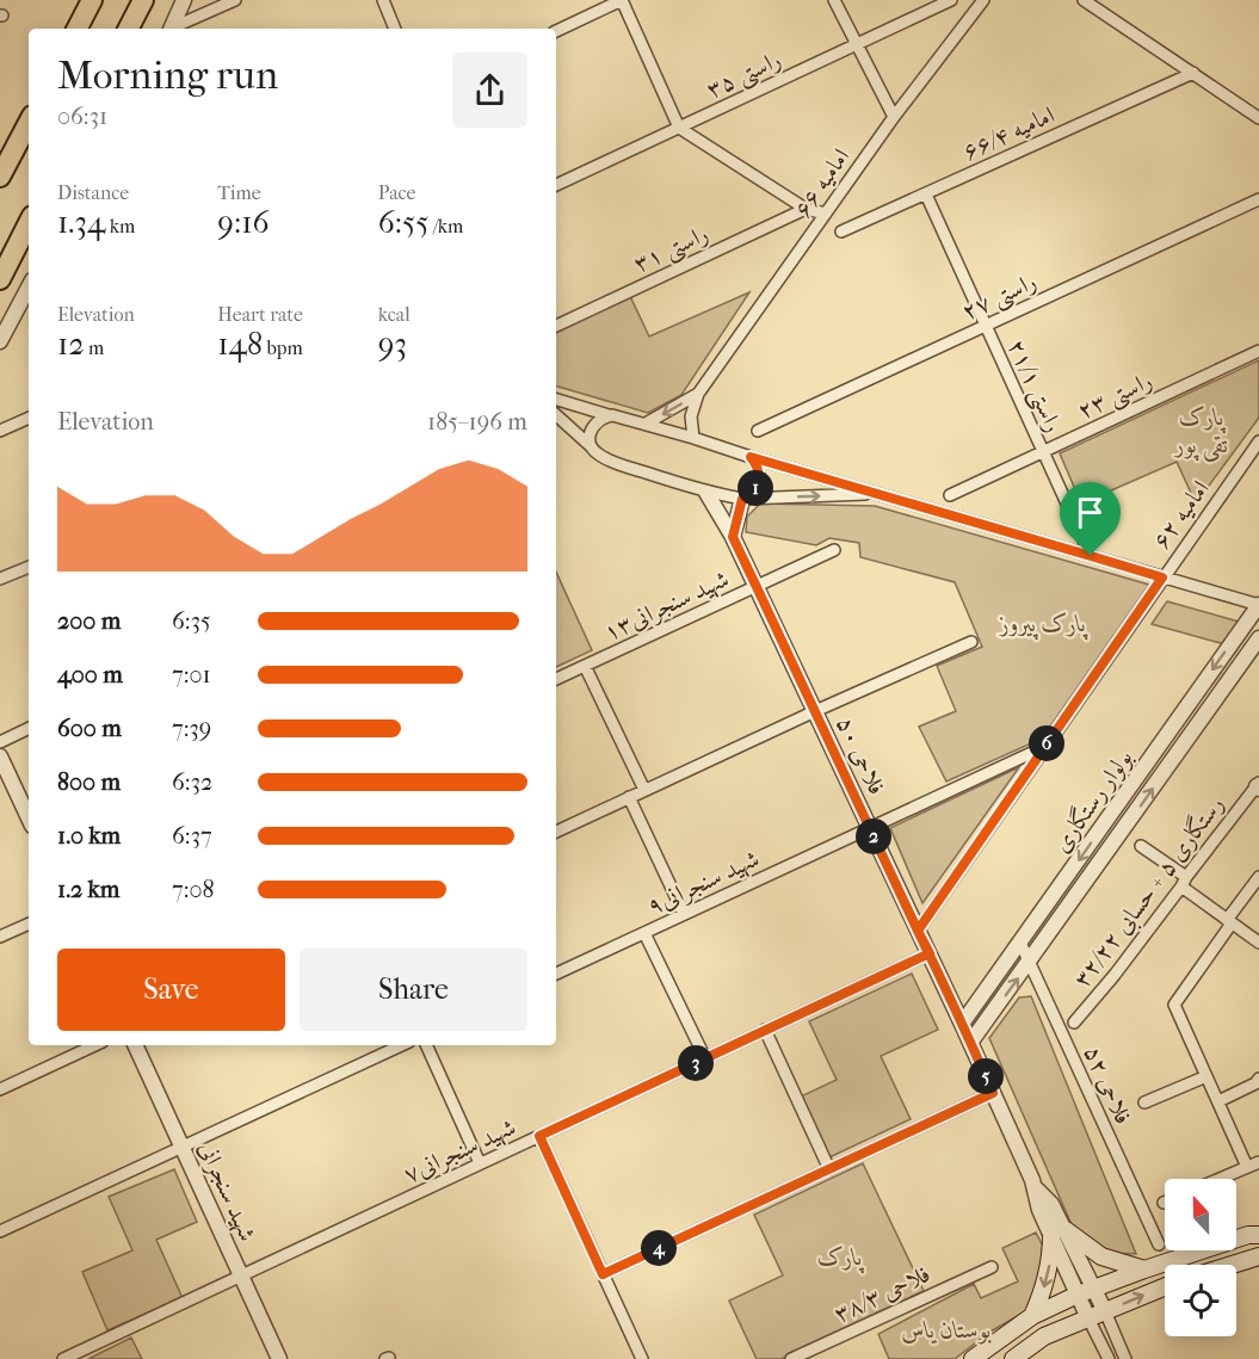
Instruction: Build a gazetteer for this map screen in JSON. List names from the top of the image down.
{
  "streets": {
    "street": [
      "راستی ۳۵",
      "امامیه ۶۶/۴",
      "امامیه ۶۶",
      "راستی ۳۱",
      "راستی ۲۷",
      "راستی ۲۱/۱",
      "راستی ۲۳",
      "امامیه ۶۲",
      "شهید سنجرانی۱۳",
      "فلاحی ۵۰",
      "بولوار رستگاری",
      "شهید سنجرانی۹",
      "رستگاری ۵ + حسابی ۳۲/۲۲",
      "فلاحی ۵۲",
      "شهید سنجرانی۷",
      "شهید سنجرانی",
      "فلاحی ۳۸/۳"
    ]
  },
  "crossings": [
    ["امامیه ۶۶/۴", "راستی ۲۱/۱"],
    ["راستی ۲۷", "راستی ۲۱/۱"],
    ["راستی ۲۱/۱", "راستی ۲۳"],
    ["امامیه ۶۲", "فلاحی ۵۰"],
    ["امامیه ۶۲", "شهید سنجرانی۹"],
    ["شهید سنجرانی۱۳", "فلاحی ۵۰"],
    ["فلاحی ۵۰", "بولوار رستگاری"],
    ["فلاحی ۵۰", "شهید سنجرانی۹"],
    ["فلاحی ۵۰", "شهید سنجرانی۷"],
    ["بولوار رستگاری", "فلاحی ۵۲"],
    ["شهید سنجرانی۷", "شهید سنجرانی"]
  ],
  "parks": [
    "پارک تقی پور",
    "پارک پیروز",
    "پارک",
    "بوستان یاس"
  ],
  "north": "top",
  "page": {
    "heading": ["Morning run", "06:31"],
    "stats": [
      ["Distance", "1.34 km"],
      ["Time", "9:16"],
      ["Pace", "6:55 /km"],
      ["Elevation", "12 m"],
      ["Heart rate", "148 bpm"],
      ["kcal", "93"]
    ],
    "chart": ["Elevation", "185–196 m"],
    "pins": [
      "1",
      "6",
      "2",
      "3",
      "5",
      "4"
    ],
    "list": [
      {
        "name": "200 m",
        "note": "6:35"
      },
      {
        "name": "400 m",
        "note": "7:01"
      },
      {
        "name": "600 m",
        "note": "7:39"
      },
      {
        "name": "800 m",
        "note": "6:32"
      },
      {
        "name": "1.0 km",
        "note": "6:37"
      },
      {
        "name": "1.2 km",
        "note": "7:08"
      }
    ],
    "buttons": ["Save", "Share"]
  }
}
